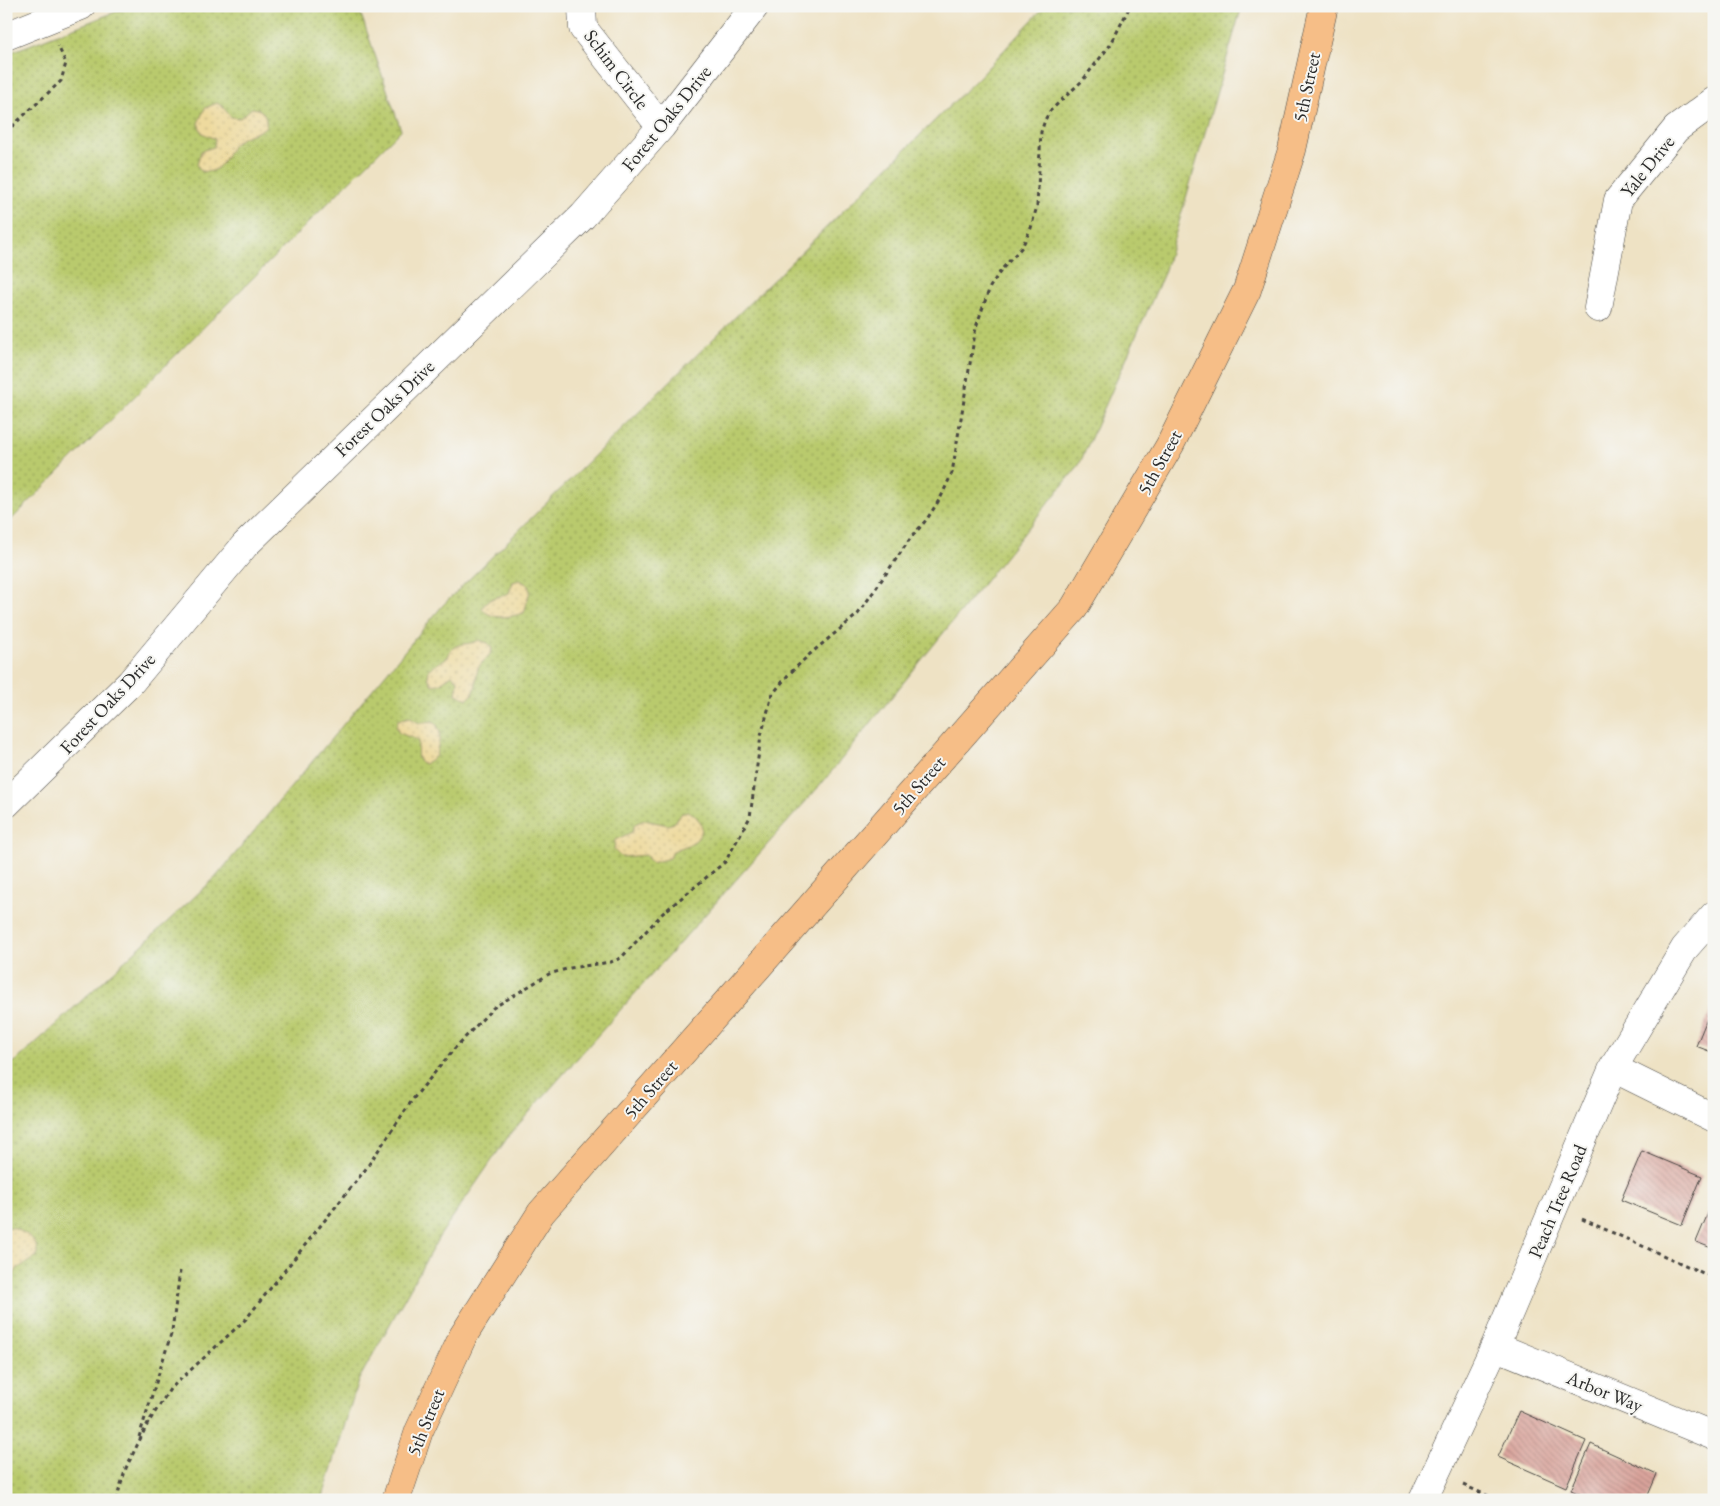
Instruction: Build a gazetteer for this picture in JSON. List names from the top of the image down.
{
  "streets": {
    "main road": ["5th Street"],
    "street": [
      "Schim Circle",
      "Forest Oaks Drive",
      "Yale Drive",
      "Peach Tree Road",
      "Arbor Way"
    ]
  },
  "crossings": [
    ["Schim Circle", "Forest Oaks Drive"],
    ["Peach Tree Road", "Arbor Way"]
  ]
}
